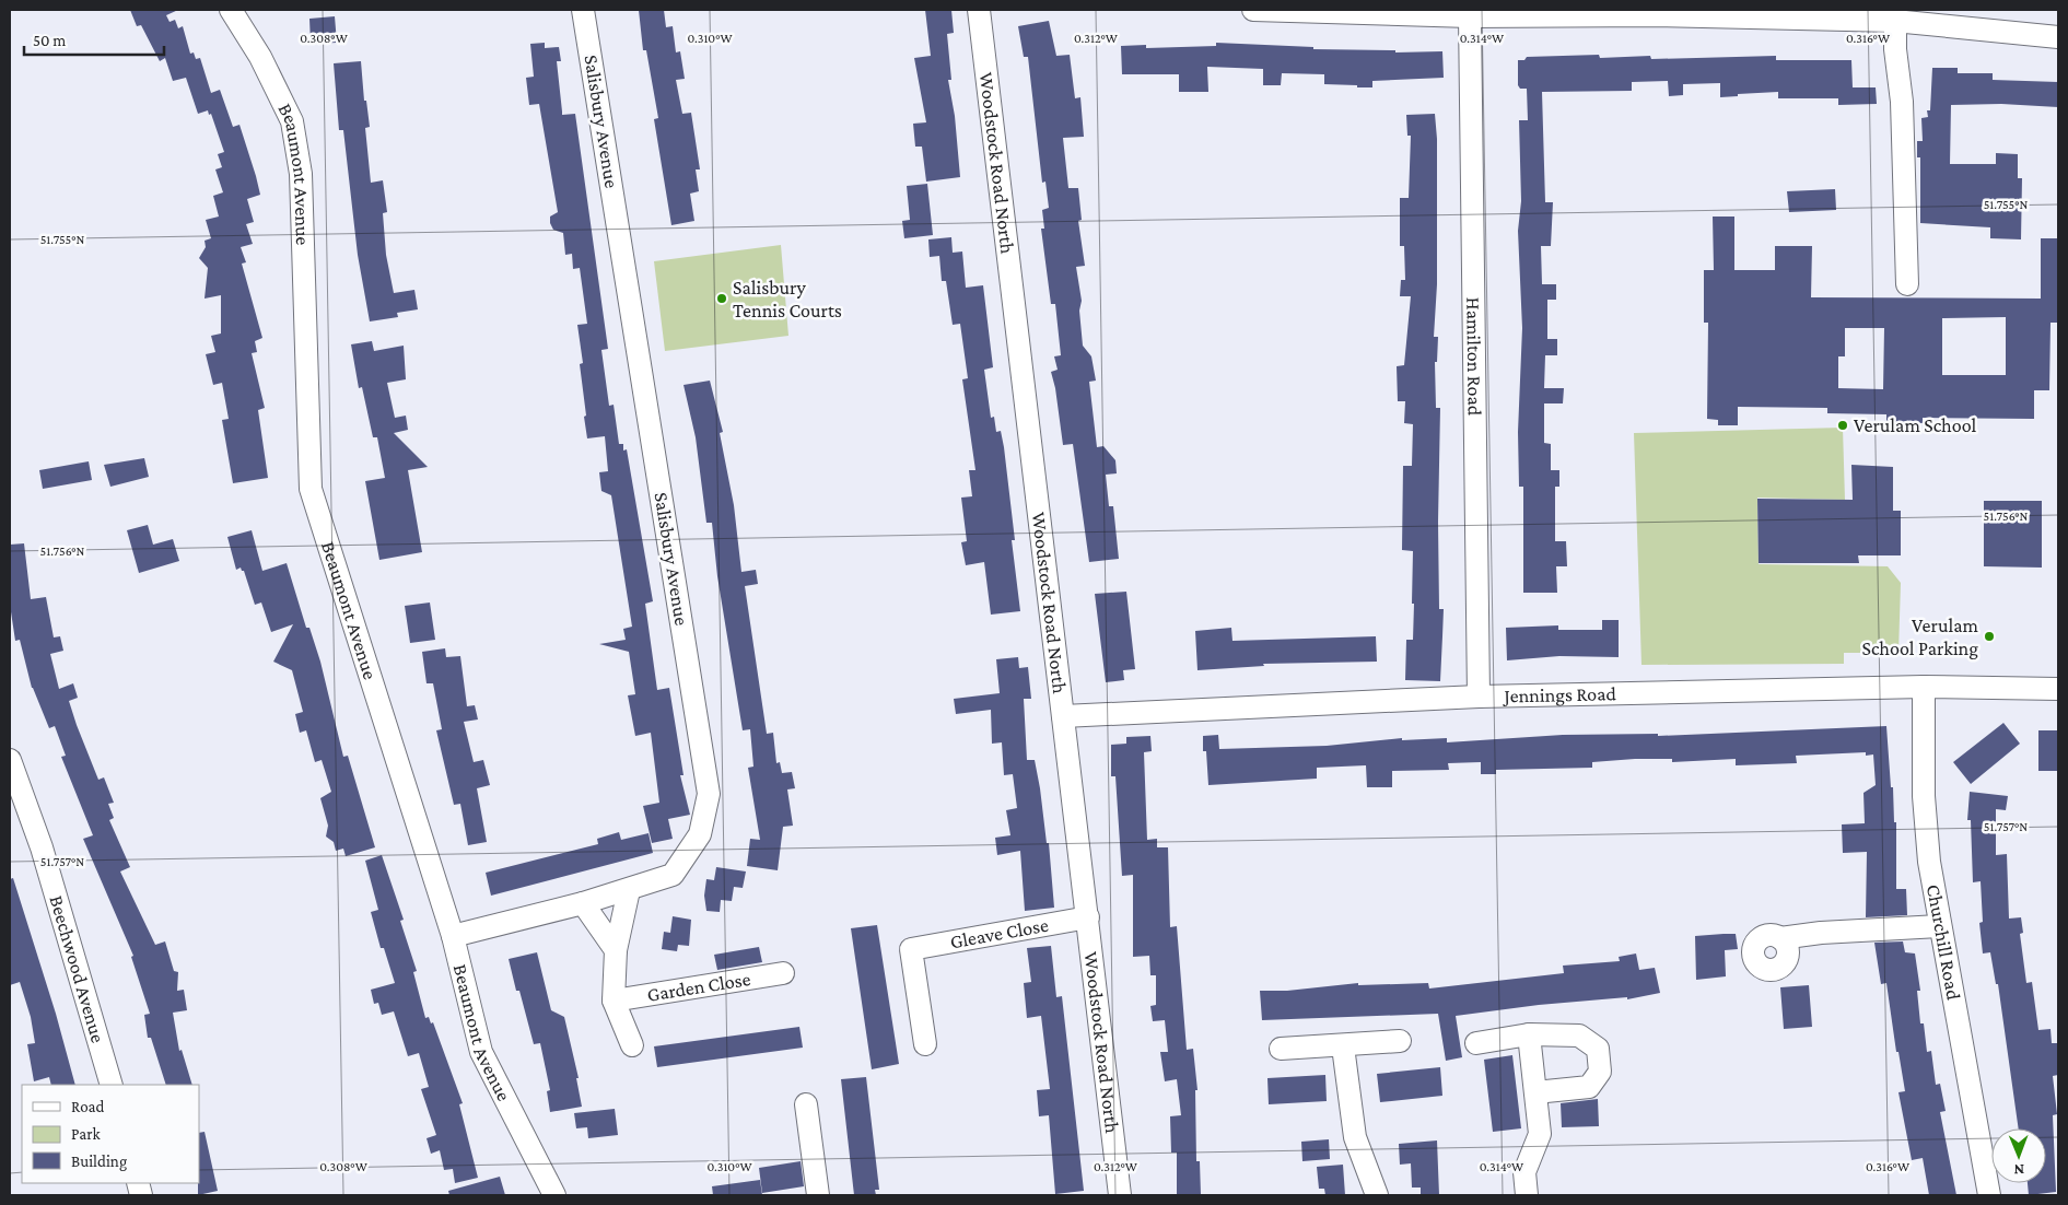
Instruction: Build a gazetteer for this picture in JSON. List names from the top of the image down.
{
  "streets": {
    "street": [
      "Salisbury Avenue",
      "Woodstock Road North",
      "Beaumont Avenue",
      "Hamilton Road",
      "Jennings Road",
      "Gleave Close",
      "Churchill Road",
      "Beechwood Avenue",
      "Garden Close"
    ]
  },
  "crossings": [
    ["Salisbury Avenue", "Beaumont Avenue"],
    ["Woodstock Road North", "Jennings Road"],
    ["Woodstock Road North", "Gleave Close"],
    ["Hamilton Road", "Jennings Road"],
    ["Jennings Road", "Churchill Road"]
  ],
  "places": ["Salisbury Tennis Courts", "Verulam School", "Verulam School Parking"],
  "legend": ["Road", "Park", "Building"],
  "scale_bar": "50 m",
  "north": "bottom",
  "coordinates": [
    "0.308°W",
    "0.310°W",
    "0.312°W",
    "0.314°W",
    "0.316°W",
    "51.755°N",
    "51.756°N",
    "51.757°N"
  ]
}
